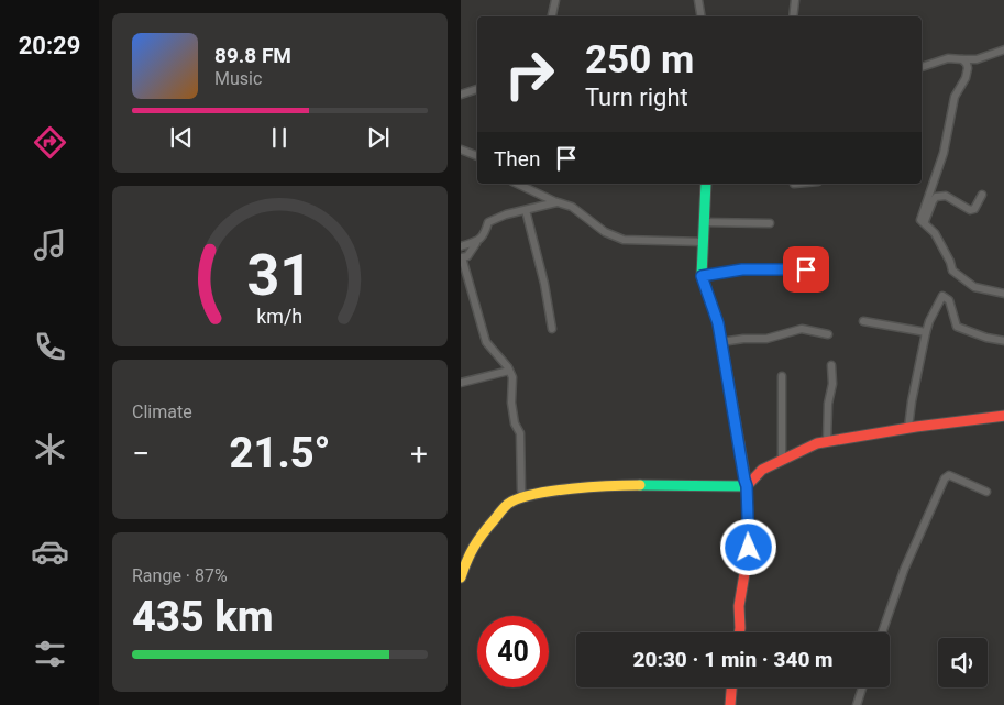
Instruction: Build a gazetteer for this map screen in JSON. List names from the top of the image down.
{
  "page": {
    "tabs": "20:29",
    "turn": ["250 m", "Turn right"],
    "song": ["89.8 FM", "Music"],
    "then": "Then",
    "tile": [
      "Climate",
      ["Range · 87%", "435 km"]
    ],
    "heat": ["−", "21.5°", "+"],
    "limit": "40",
    "trip": "20:30 · 1 min · 340 m",
    "gauge": ["31", "km/h"]
  }
}
